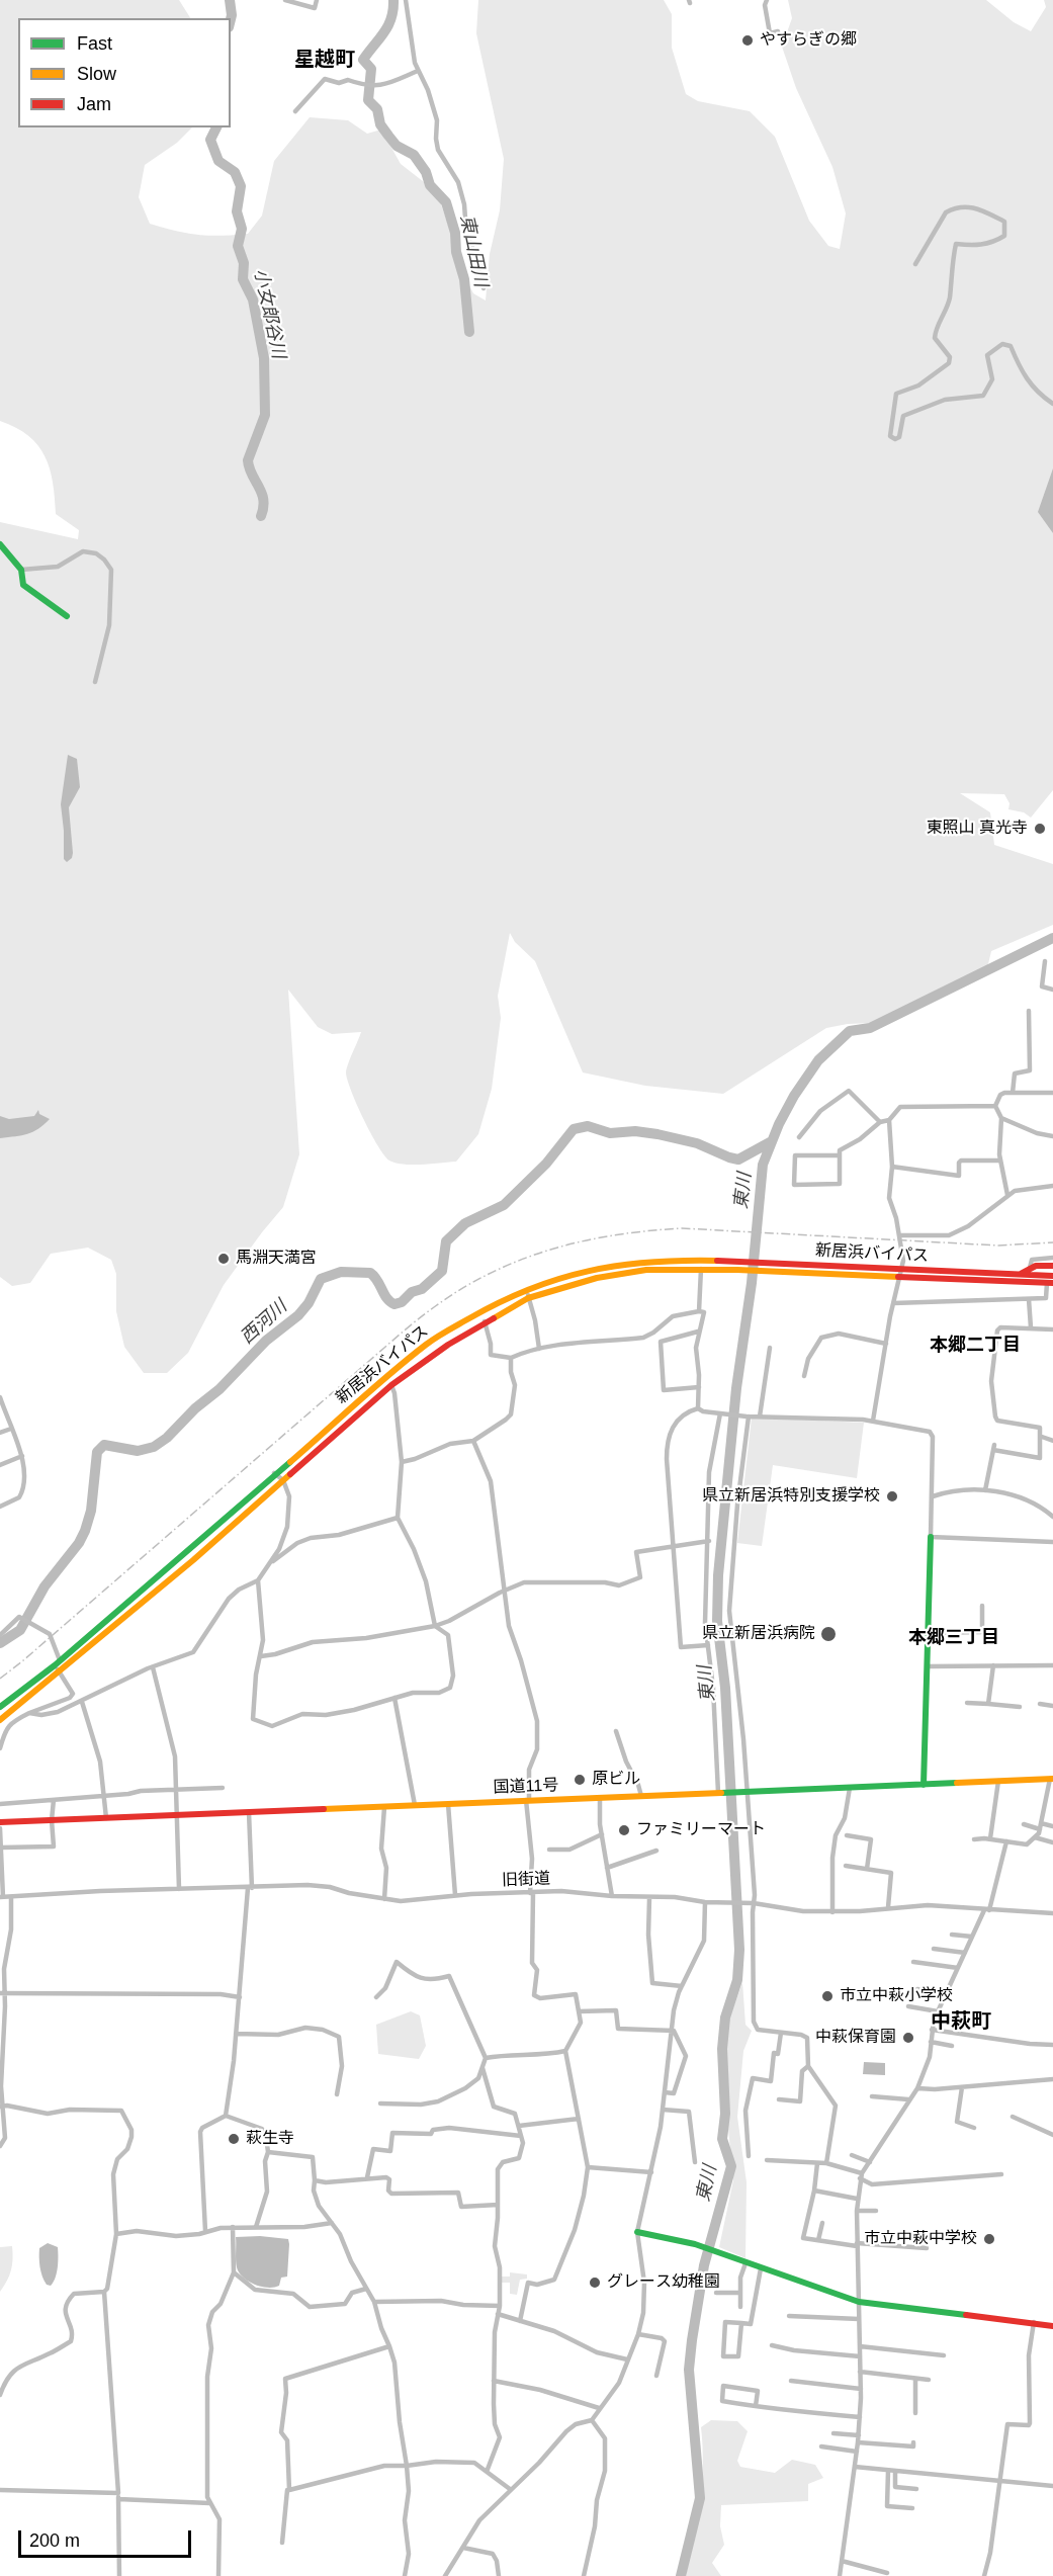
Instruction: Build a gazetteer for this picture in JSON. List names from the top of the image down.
{
  "streets": {
    "main road": ["新居浜バイパス", "国道11号"],
    "street": ["旧街道"]
  },
  "districts": [
    "星越町",
    "本郷二丁目",
    "本郷三丁目",
    "中萩町"
  ],
  "water": [
    "東山田川",
    "小女郎谷川",
    "東川",
    "西河川"
  ],
  "places": [
    "やすらぎの郷",
    "東照山 真光寺",
    "馬淵天満宮",
    "県立新居浜特別支援学校",
    "県立新居浜病院",
    "原ビル",
    "ファミリーマート",
    "市立中萩小学校",
    "中萩保育園",
    "萩生寺",
    "市立中萩中学校",
    "グレース幼稚園"
  ],
  "legend": ["Fast", "Slow", "Jam"],
  "scale_bar": "200 m"
}
